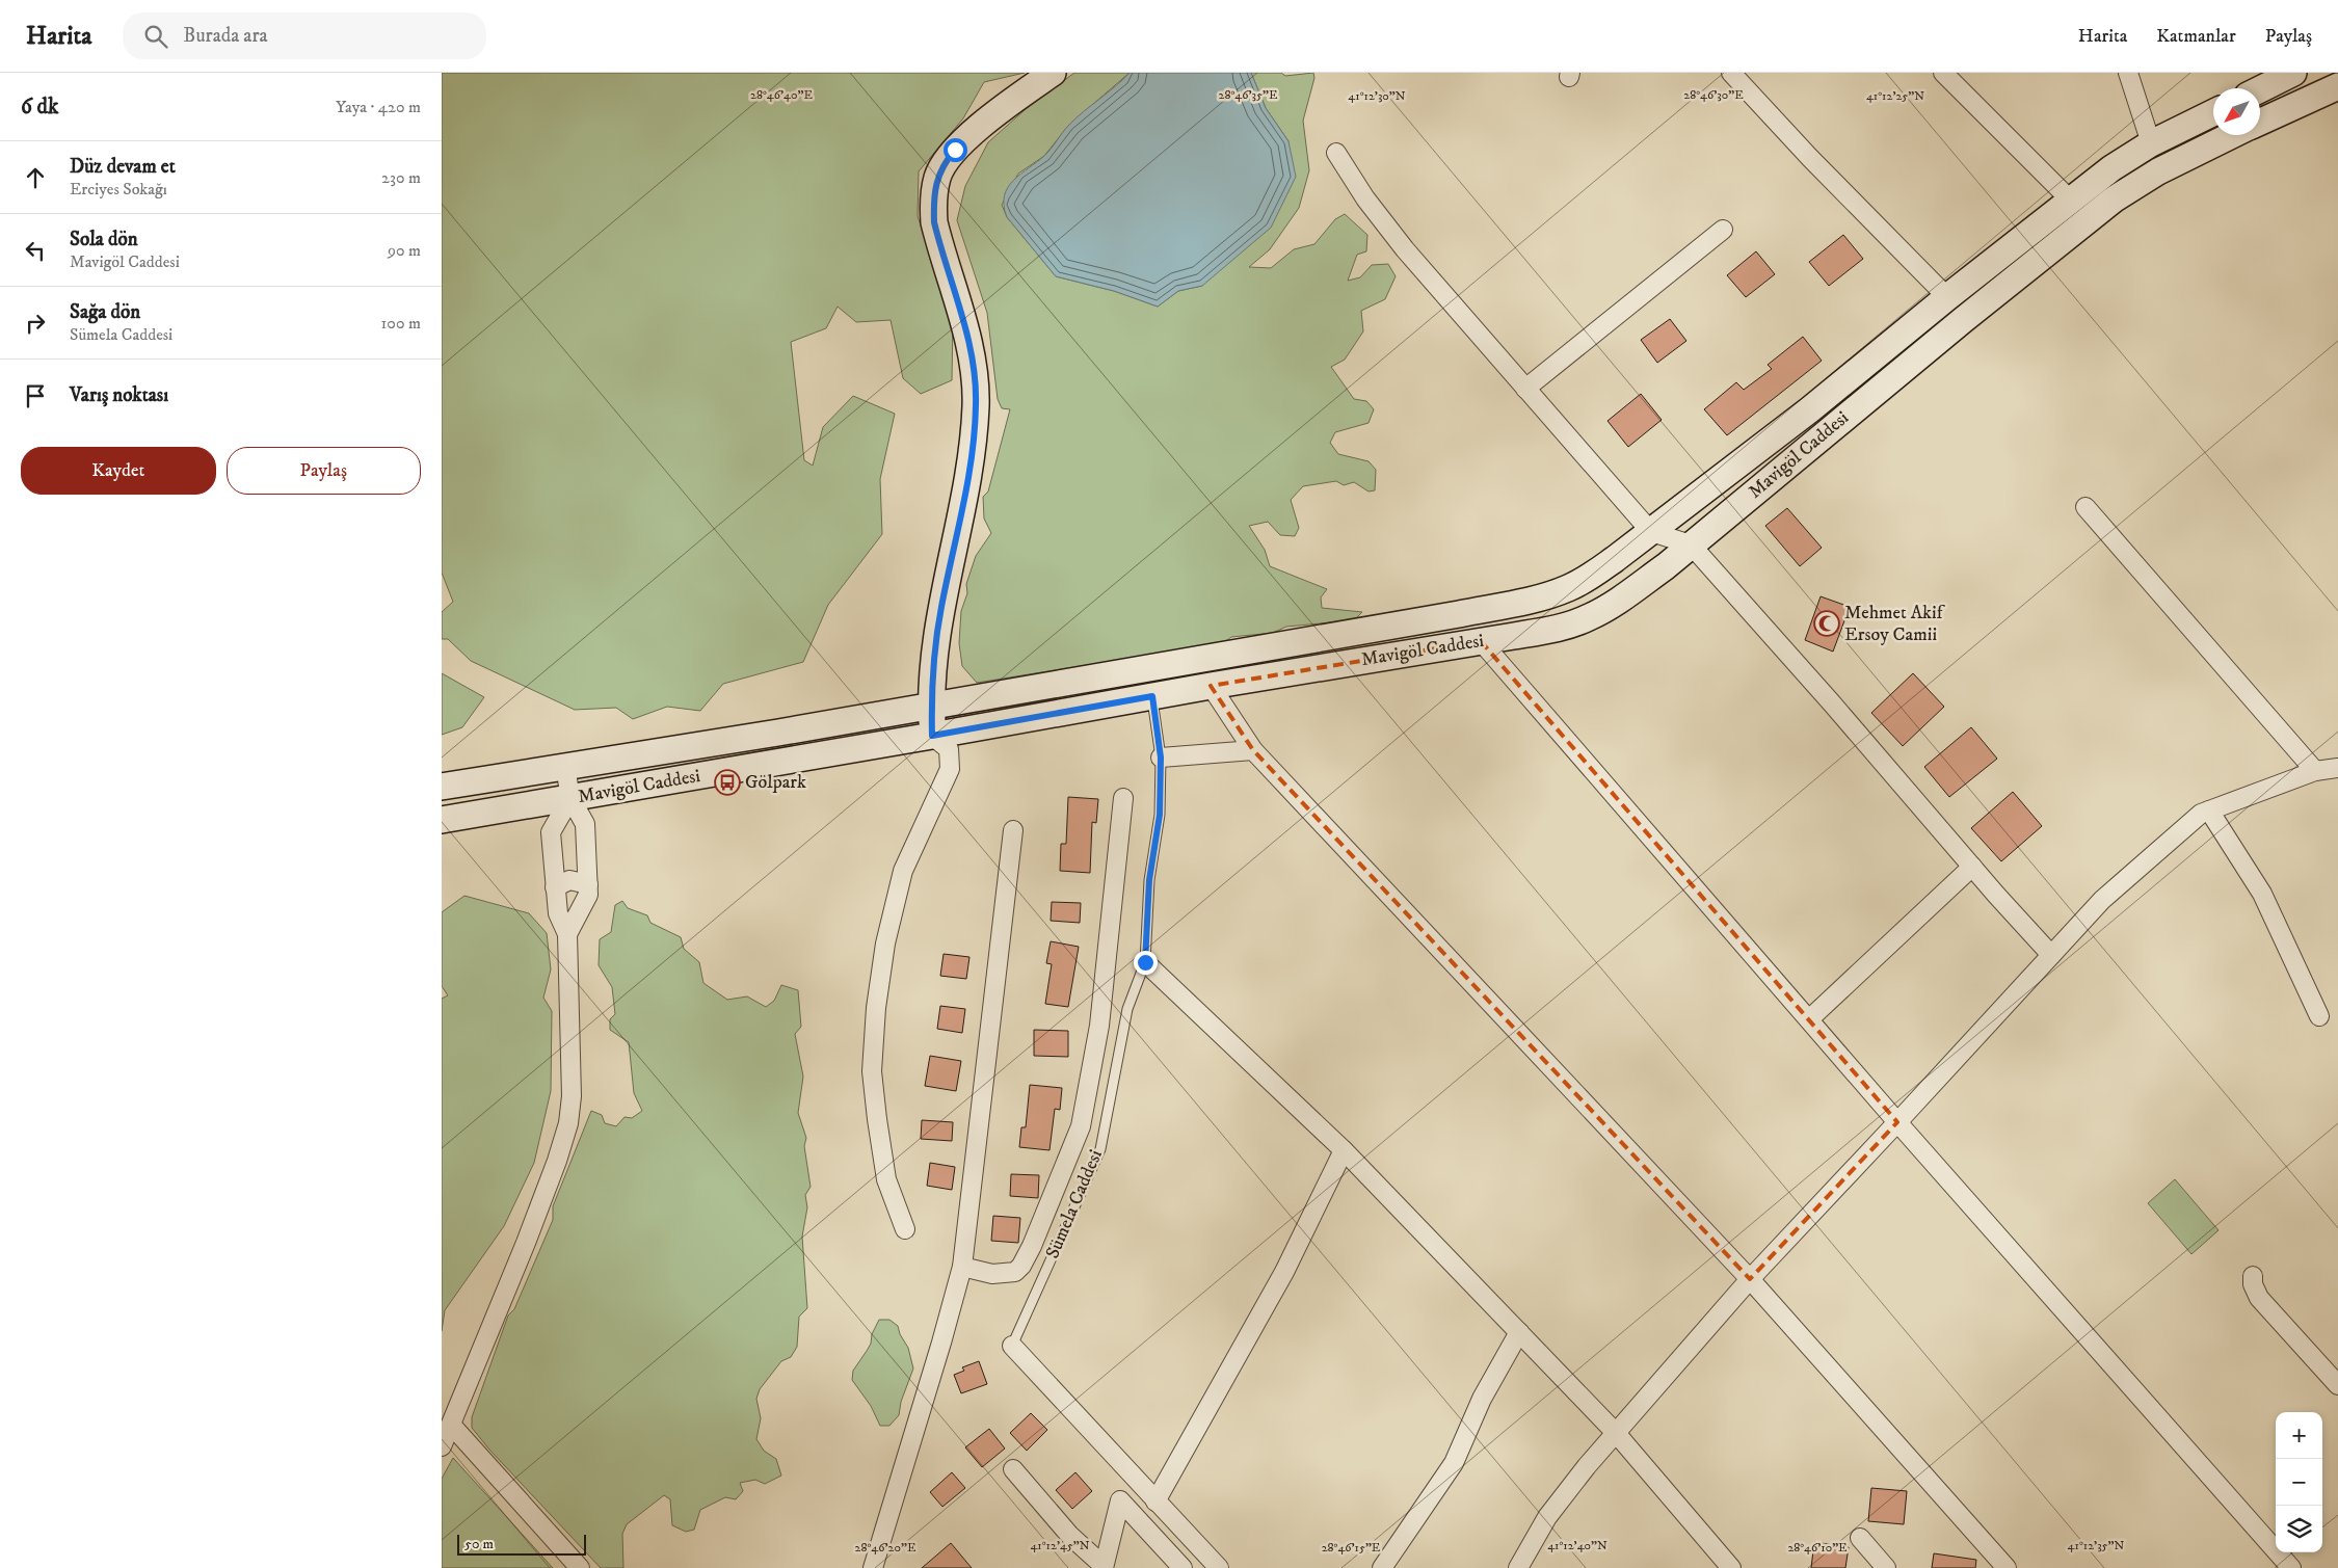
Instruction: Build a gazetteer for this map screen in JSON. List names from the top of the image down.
{
  "streets": {
    "main road": ["Mavigöl Caddesi"],
    "street": ["Sümela Caddesi"]
  },
  "crossings": [
    ["Mavigöl Caddesi", "Sümela Caddesi"]
  ],
  "places": {
    "mosque": ["Mehmet Akif Ersoy Camii"],
    "bus stop": ["Gölpark"]
  },
  "scale_bar": "50 m",
  "north": "bottom left",
  "page": {
    "header": "Harita",
    "search": "Burada ara",
    "nav": ["Harita", "Katmanlar", "Paylaş"],
    "heading": ["6 dk", "Yaya · 420 m"],
    "list": [
      ["Düz devam et", "Erciyes Sokağı", "230 m"],
      ["Sola dön", "Mavigöl Caddesi", "90 m"],
      ["Sağa dön", "Sümela Caddesi", "100 m"],
      "Varış noktası"
    ],
    "buttons": ["Kaydet", "Paylaş"],
    "map_buttons": ["+", "−"],
    "scale": "50 m"
  },
  "coordinates": [
    "28°46'30\"E",
    "28°46'40\"E",
    "28°46'35\"E",
    "41°12'30\"N",
    "41°12'25\"N",
    "41°12'45\"N",
    "41°12'40\"N",
    "41°12'35\"N",
    "28°46'20\"E",
    "28°46'15\"E",
    "28°46'10\"E"
  ]
}
